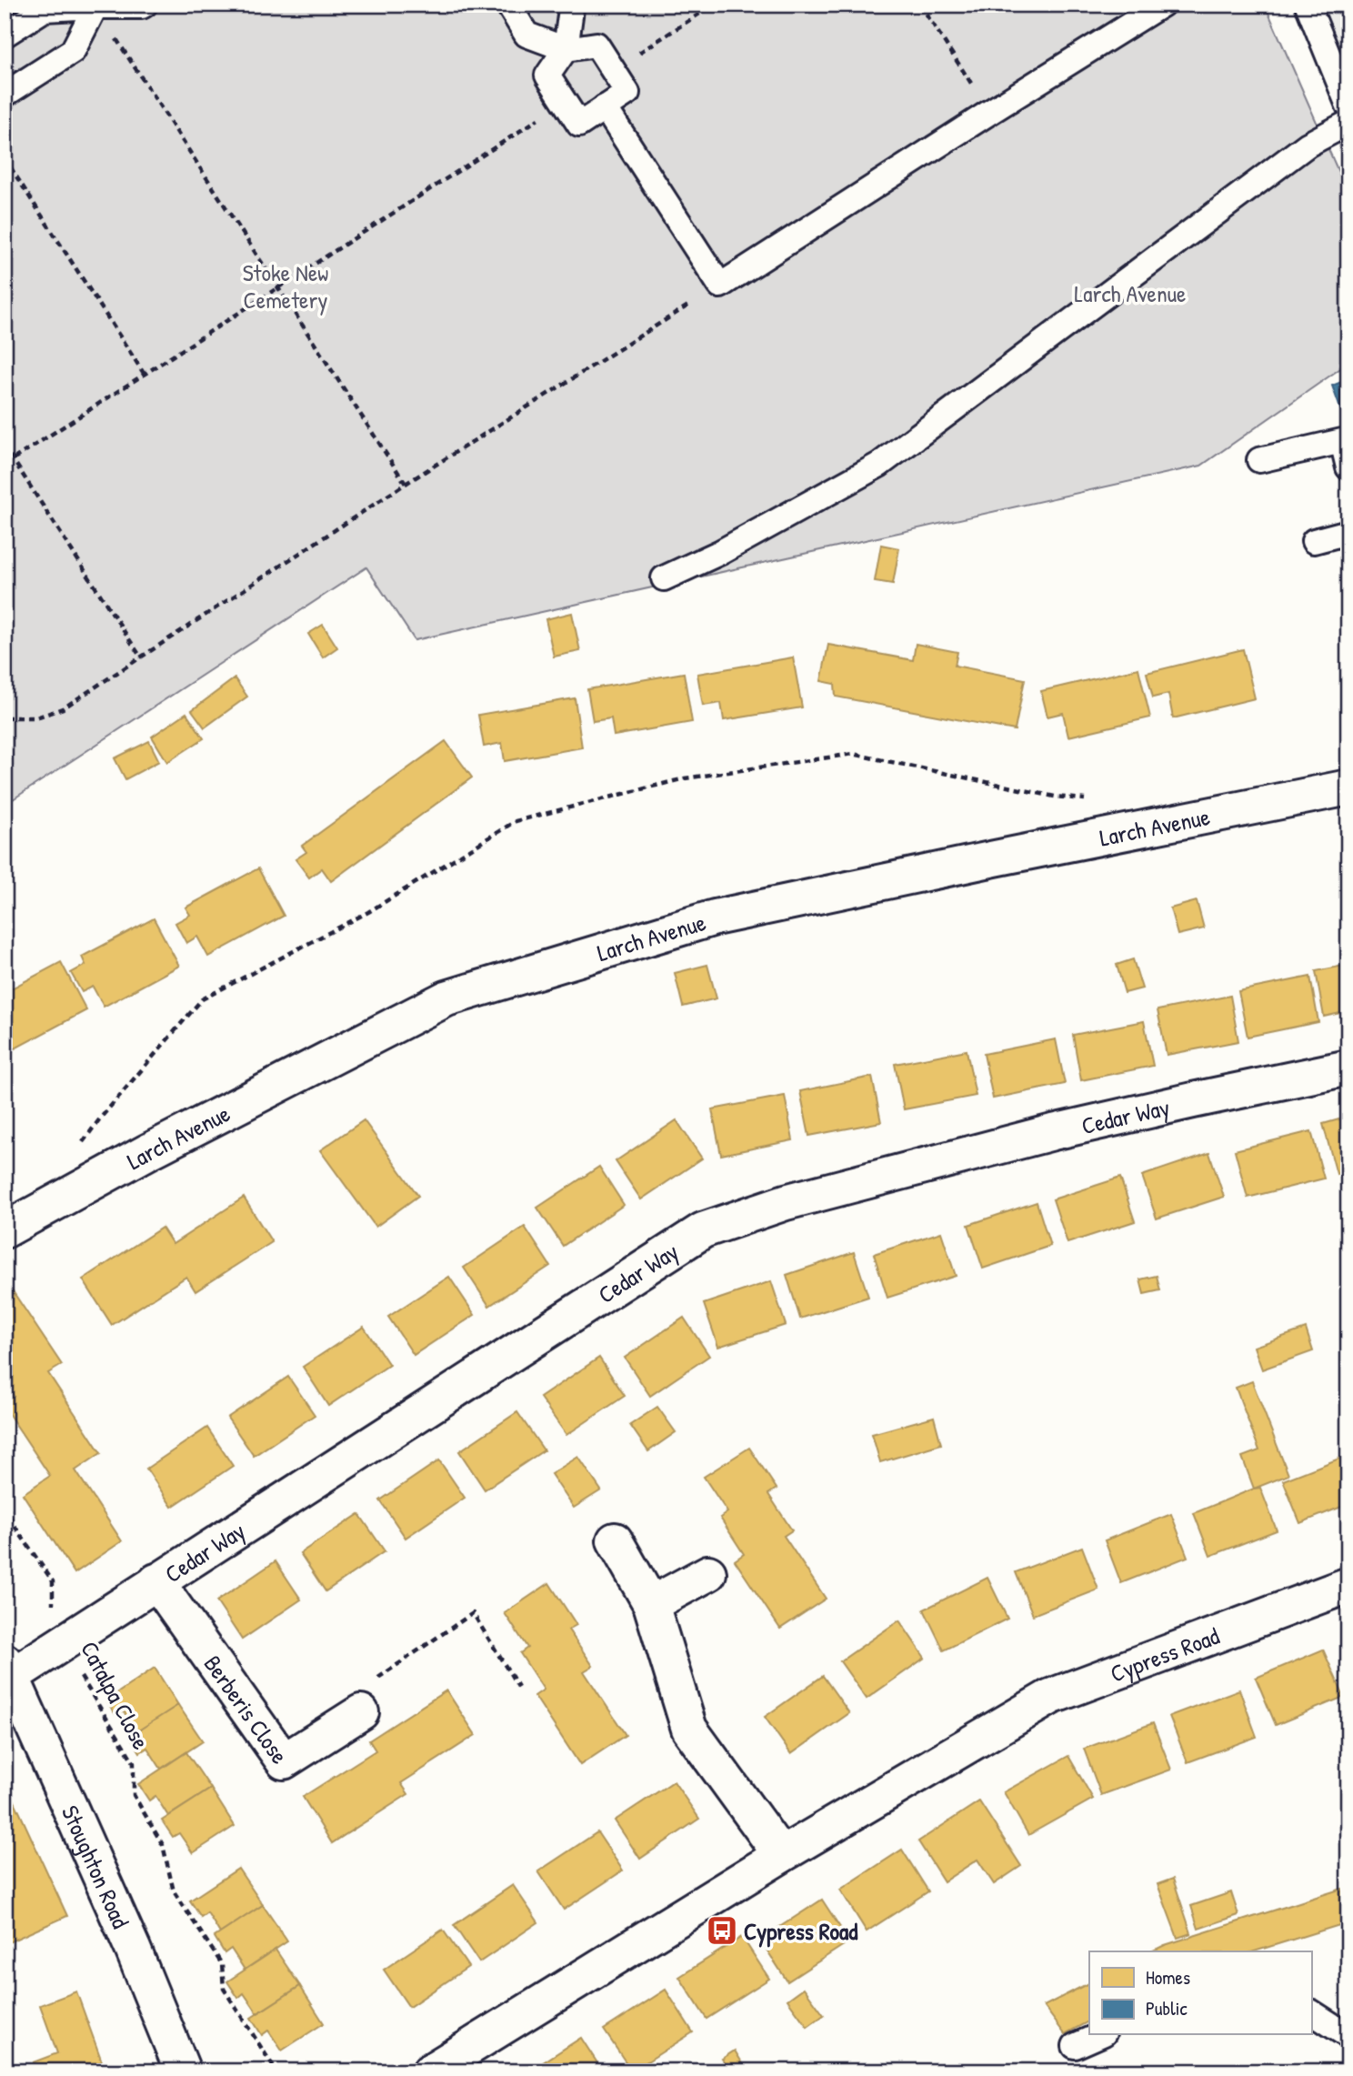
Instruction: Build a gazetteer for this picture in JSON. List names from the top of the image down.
{
  "streets": {
    "street": [
      "Larch Avenue",
      "Cedar Way",
      "Cypress Road",
      "Berberis Close",
      "Stoughton Road"
    ],
    "path": ["Catalpa Close"]
  },
  "crossings": [
    ["Cedar Way", "Catalpa Close"],
    ["Cedar Way", "Berberis Close"],
    ["Cedar Way", "Stoughton Road"]
  ],
  "parks": ["Stoke New Cemetery", "Larch Avenue"],
  "places": {
    "bus stop": ["Cypress Road"]
  },
  "legend": ["Homes", "Public"]
}
